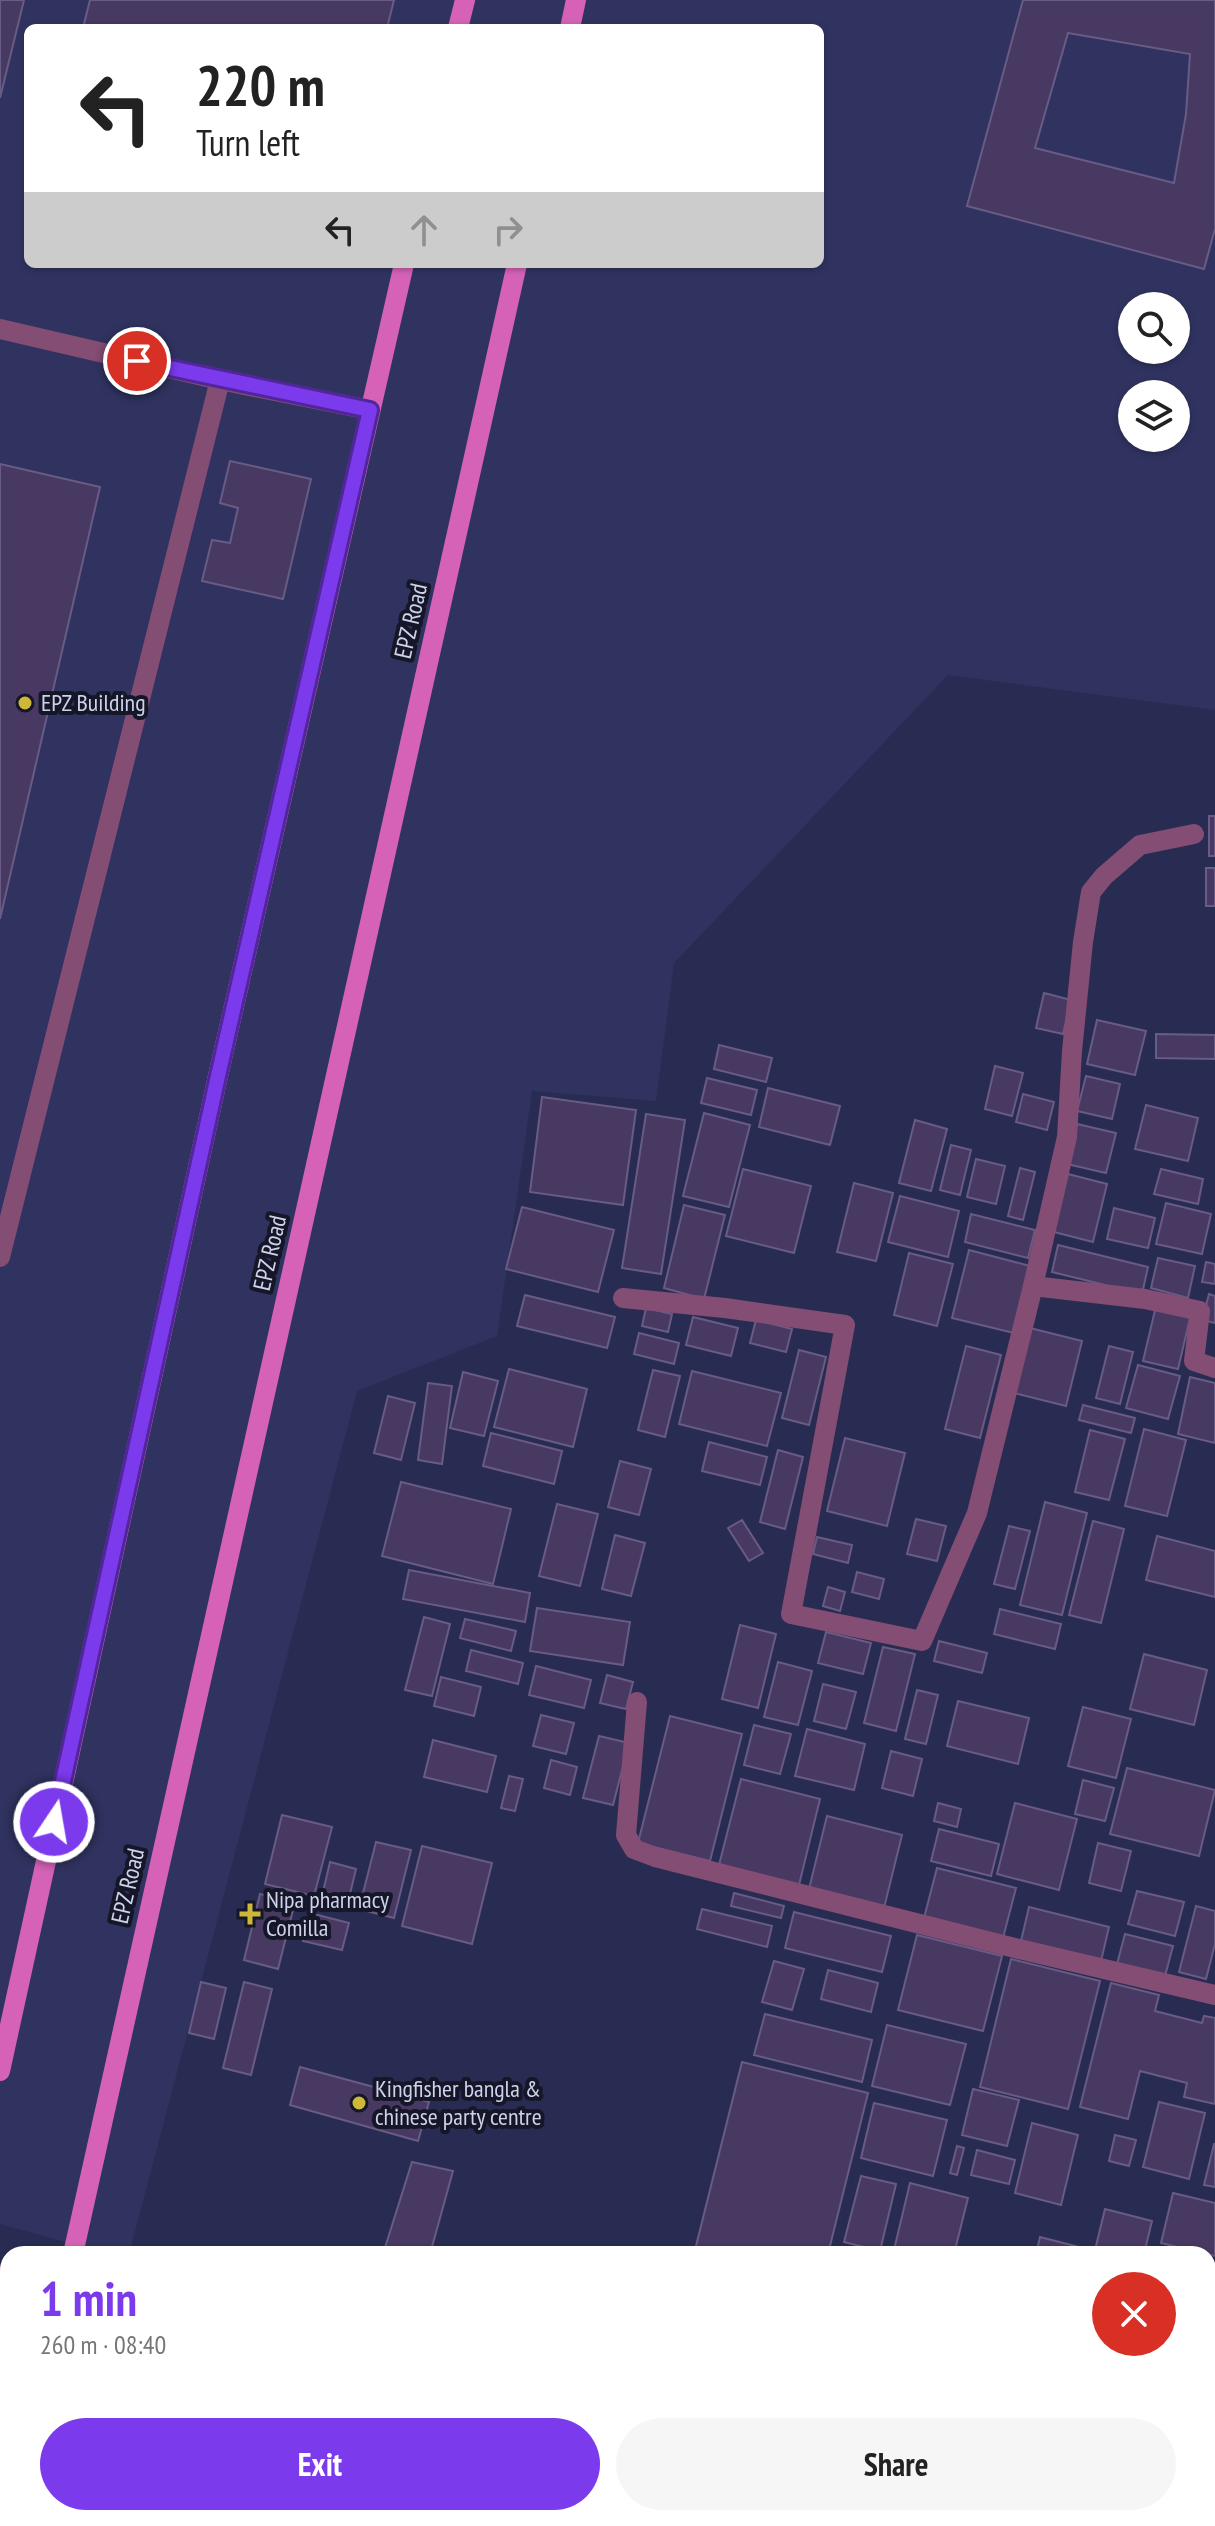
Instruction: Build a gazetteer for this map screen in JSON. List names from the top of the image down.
{
  "streets": {
    "main road": ["EPZ Road"]
  },
  "places": {
    "other": ["EPZ Building", "Kingfisher bangla & chinese party centre"],
    "health": ["Nipa pharmacy Comilla"]
  },
  "page": {
    "turn": ["220 m", "Turn left"],
    "heading": ["1 min", "260 m · 08:40"],
    "buttons": ["Exit", "Share"]
  }
}
